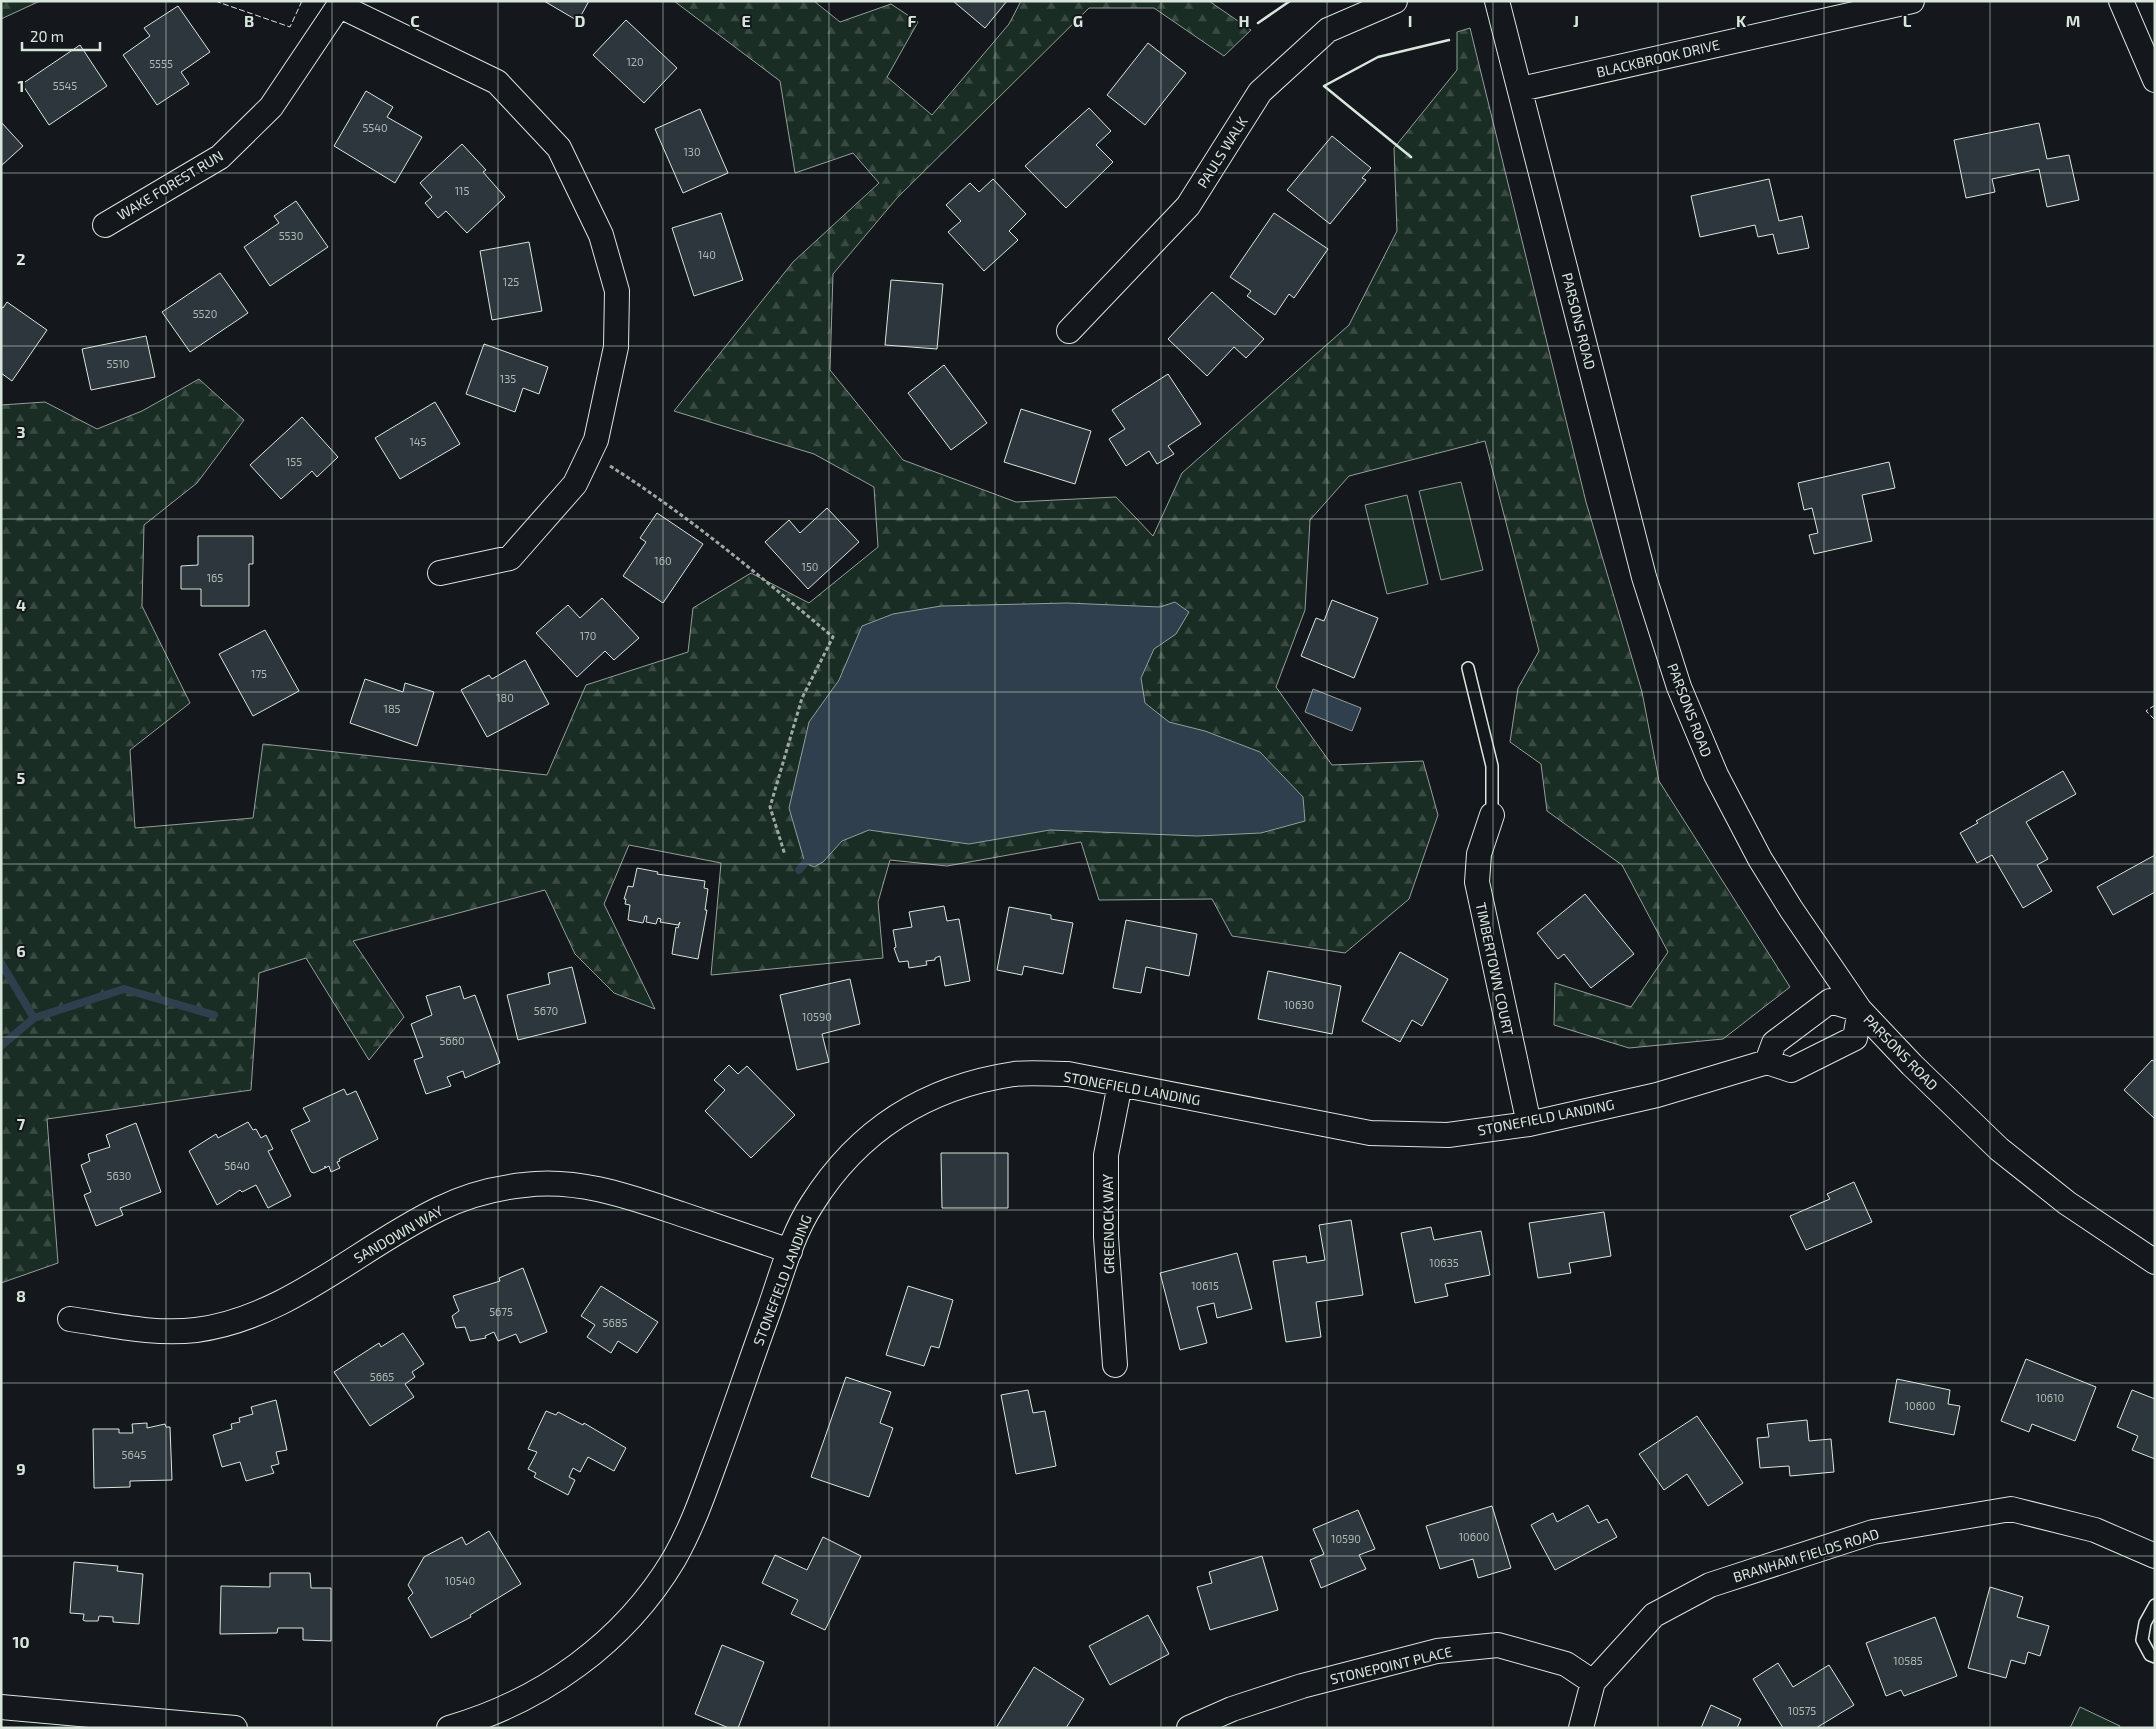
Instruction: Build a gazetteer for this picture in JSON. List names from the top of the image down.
{
  "streets": {
    "street": [
      "BLACKBROOK DRIVE",
      "PAULS WALK",
      "WAKE FOREST RUN",
      "PARSONS ROAD",
      "TIMBERTOWN COURT",
      "STONEFIELD LANDING",
      "GREENOCK WAY",
      "SANDOWN WAY",
      "BRANHAM FIELDS ROAD",
      "STONEPOINT PLACE"
    ]
  },
  "crossings": [
    ["BLACKBROOK DRIVE", "PARSONS ROAD"],
    ["TIMBERTOWN COURT", "STONEFIELD LANDING"],
    ["STONEFIELD LANDING", "GREENOCK WAY"],
    ["STONEFIELD LANDING", "SANDOWN WAY"],
    ["BRANHAM FIELDS ROAD", "STONEPOINT PLACE"]
  ],
  "house_numbers": [
    "120",
    "5555",
    "5545",
    "5540",
    "130",
    "115",
    "5530",
    "140",
    "125",
    "5520",
    "5510",
    "135",
    "145",
    "155",
    "160",
    "150",
    "165",
    "170",
    "175",
    "180",
    "185",
    "10630",
    "5670",
    "10590",
    "5660",
    "5640",
    "5630",
    "10635",
    "10615",
    "5675",
    "5685",
    "5665",
    "10610",
    "10600",
    "5645",
    "10600",
    "10590",
    "10540",
    "10585",
    "10575"
  ],
  "scale_bar": "20 m",
  "grid": {
    "columns": [
      "B",
      "C",
      "D",
      "E",
      "F",
      "G",
      "H",
      "I",
      "J",
      "K",
      "L",
      "M"
    ],
    "rows": [
      "1",
      "2",
      "3",
      "4",
      "5",
      "6",
      "7",
      "8",
      "9",
      "10"
    ]
  }
}
